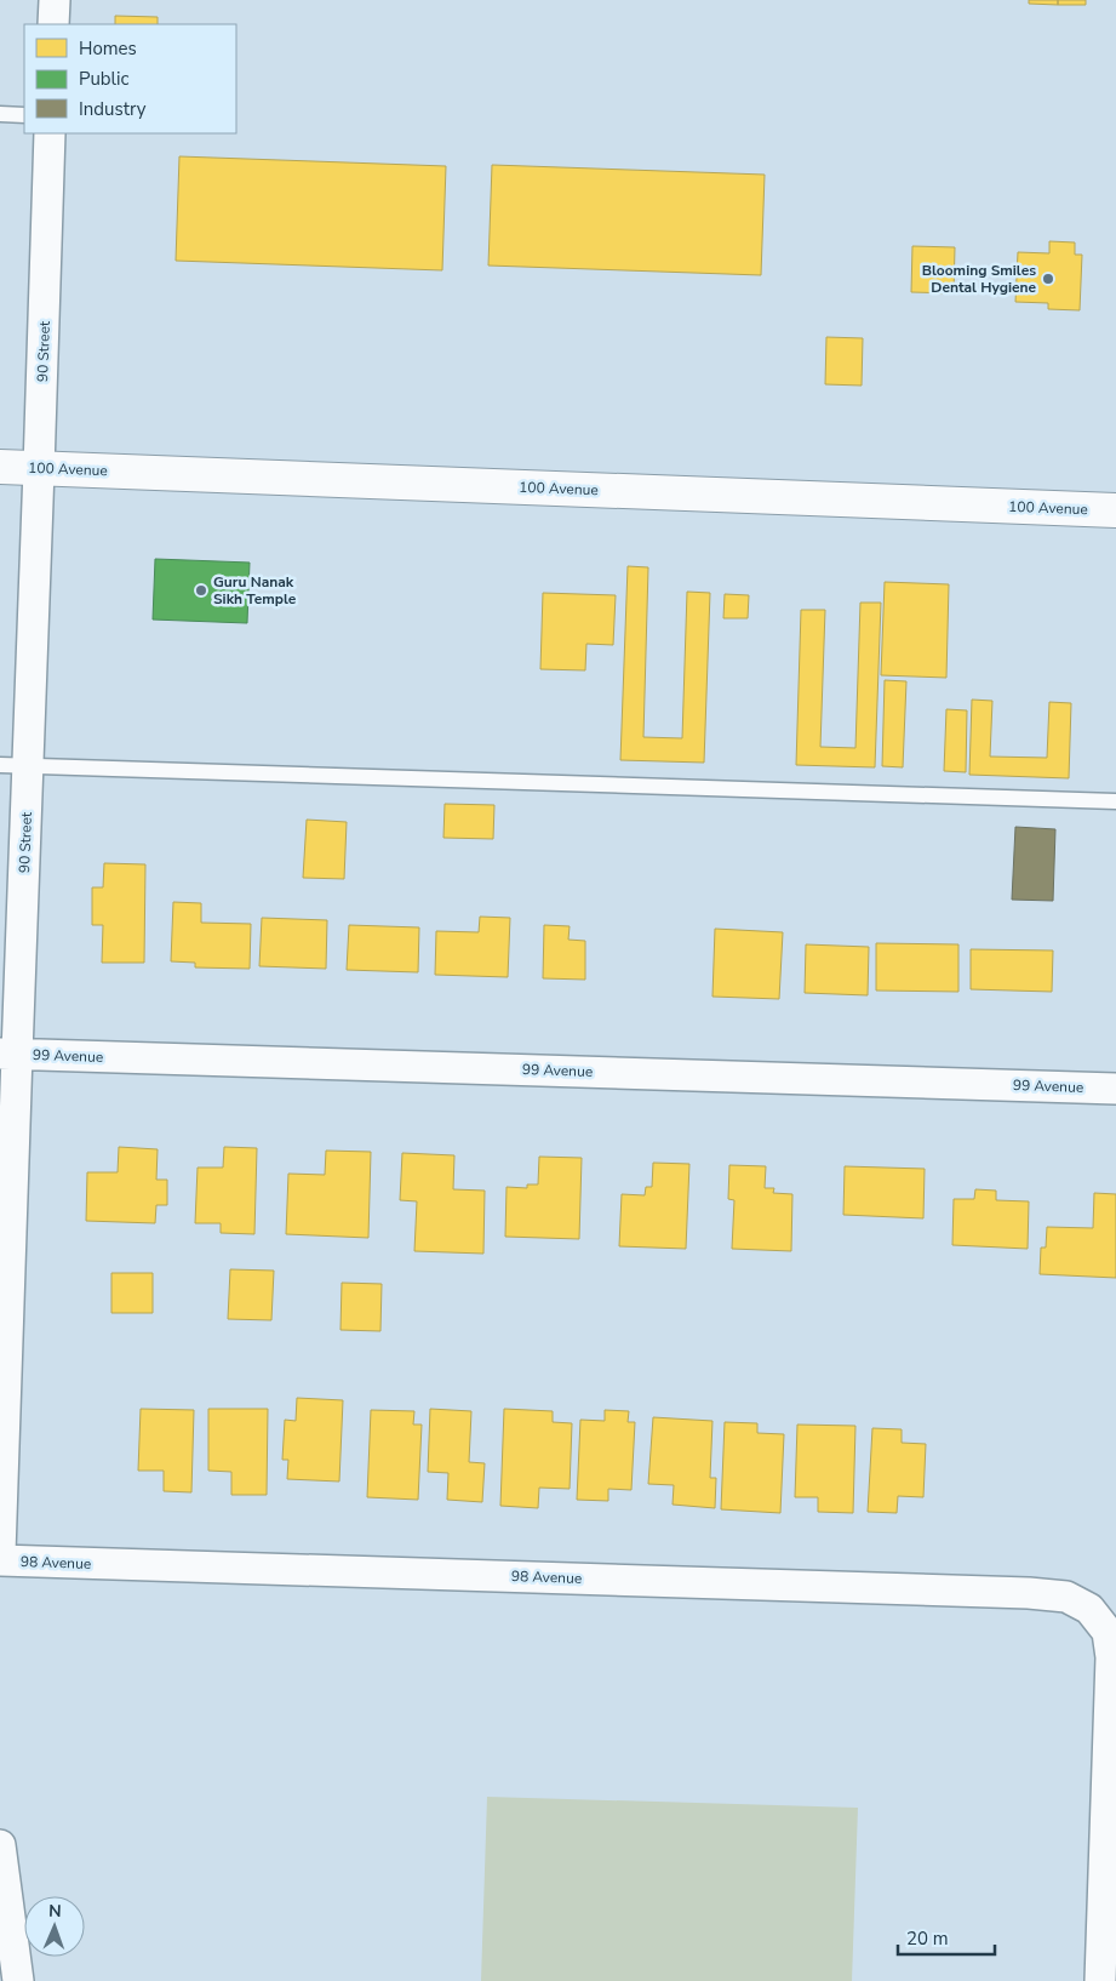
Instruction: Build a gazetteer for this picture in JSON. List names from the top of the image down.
{
  "streets": {
    "main road": ["100 Avenue"],
    "street": ["90 Street", "99 Avenue", "98 Avenue"]
  },
  "crossings": [
    ["90 Street", "100 Avenue"],
    ["90 Street", "99 Avenue"]
  ],
  "places": ["Blooming Smiles Dental Hygiene", "Guru Nanak Sikh Temple"],
  "legend": ["Homes", "Public", "Industry"],
  "scale_bar": "20 m",
  "north": "top"
}
